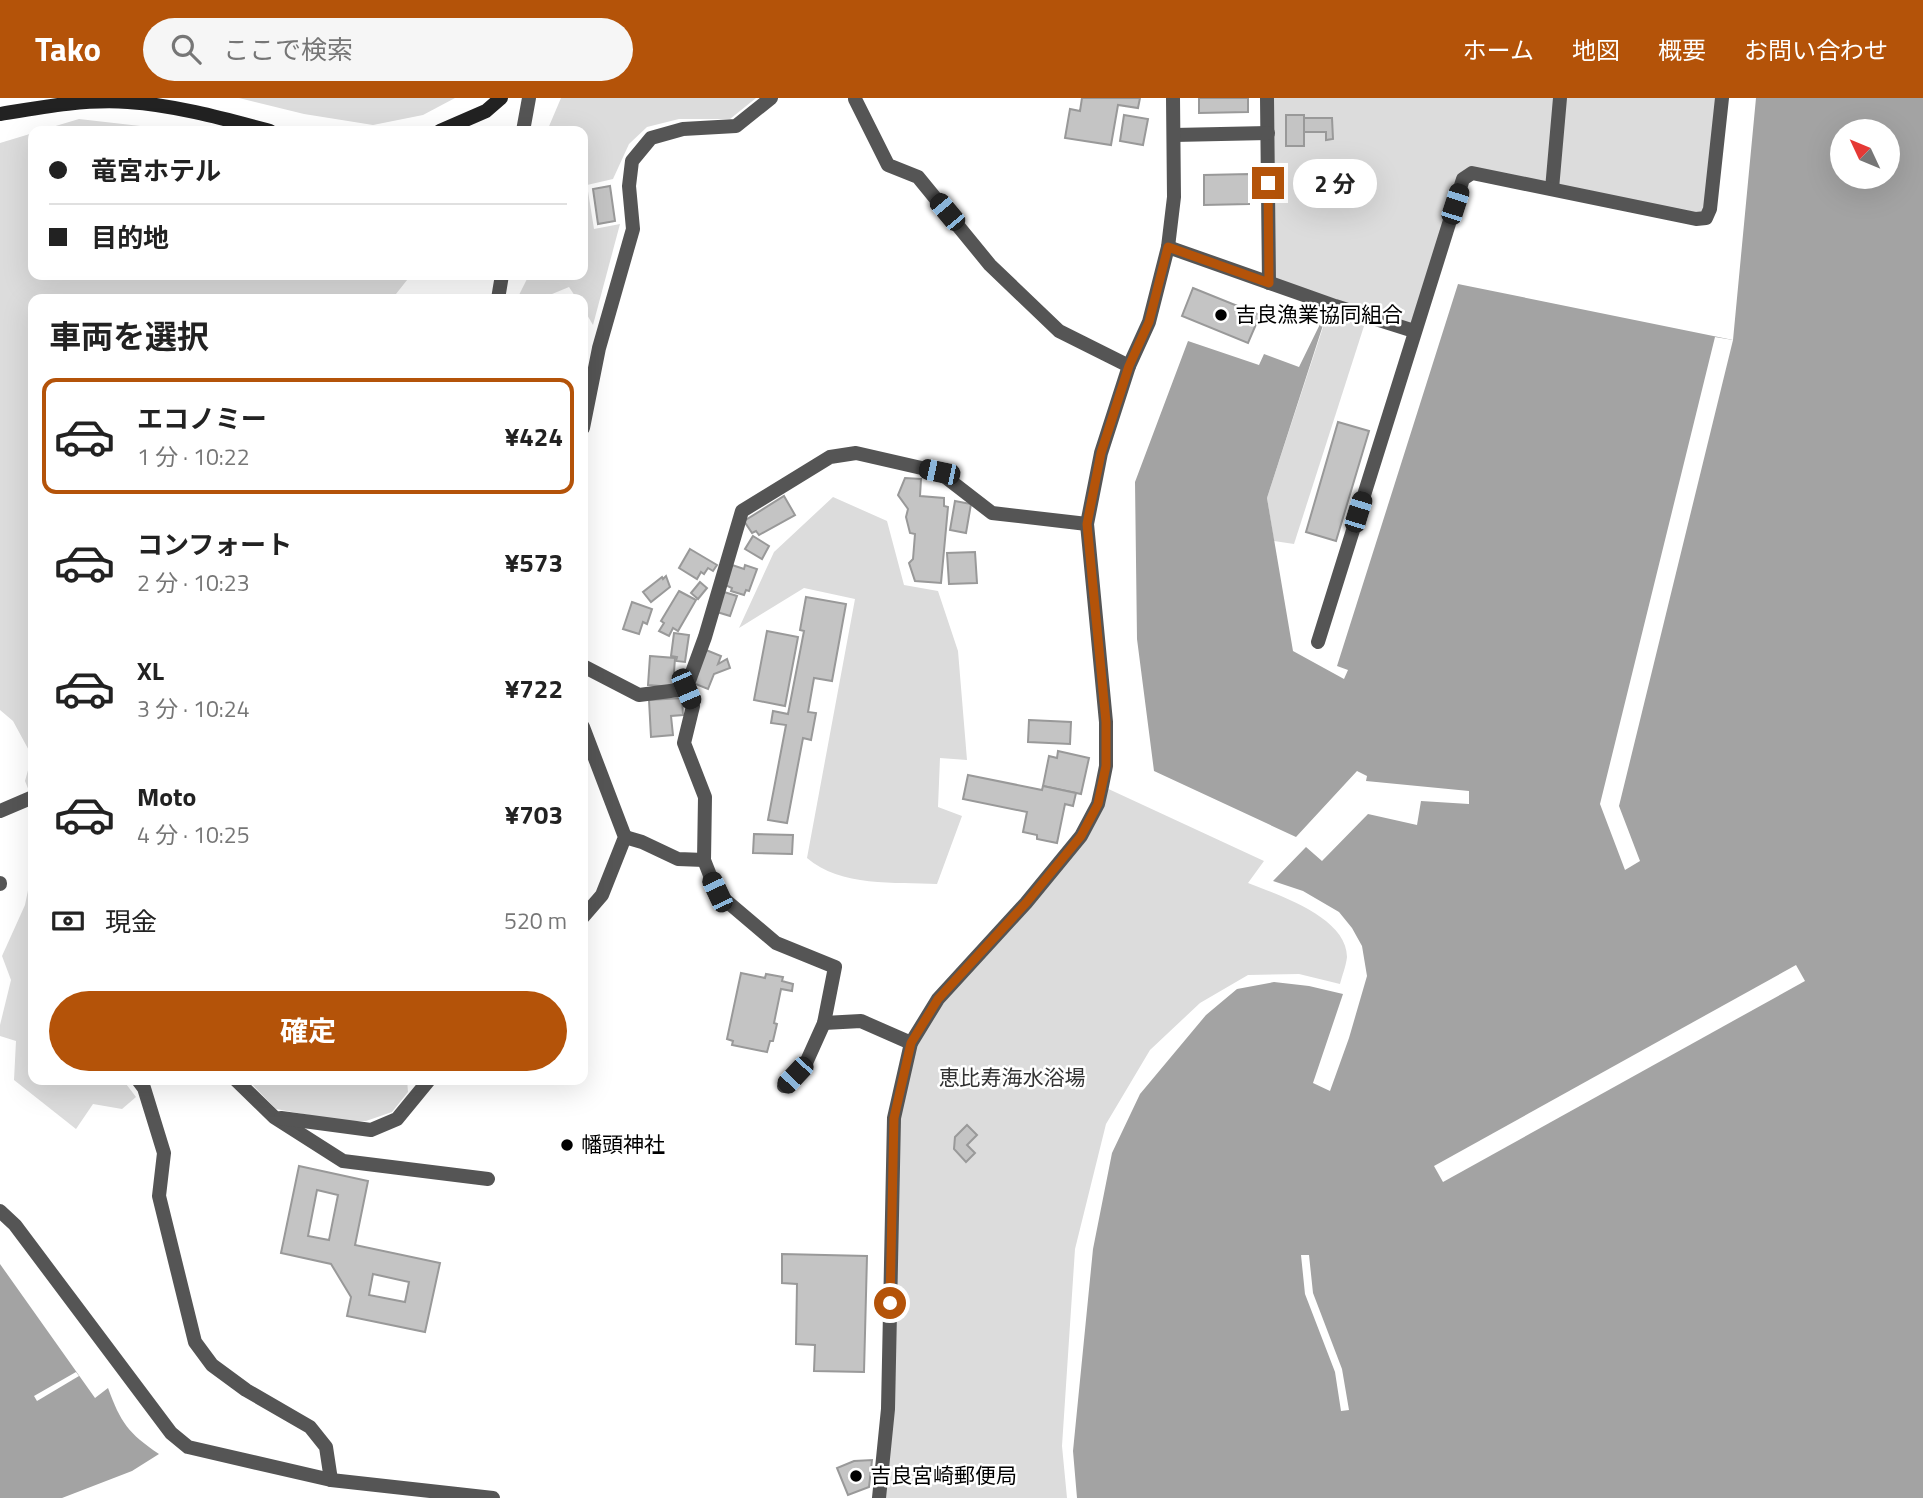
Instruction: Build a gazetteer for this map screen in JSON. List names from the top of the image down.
{
  "parks": ["恵比寿海水浴場"],
  "places": ["吉良漁業協同組合", "幡頭神社", "吉良宮崎郵便局"],
  "north": "top left",
  "page": {
    "header": "Tako",
    "search": "ここで検索",
    "nav": [
      "ホーム",
      "地図",
      "概要",
      "お問い合わせ"
    ],
    "banner": ["竜宮ホテル", "目的地"],
    "bubble": "2 分",
    "heading": "車両を選択",
    "list": [
      {
        "name": "エコノミー",
        "note": "1 分 · 10:22",
        "value": "¥424"
      },
      {
        "name": "コンフォート",
        "note": "2 分 · 10:23",
        "value": "¥573"
      },
      {
        "name": "XL",
        "note": "3 分 · 10:24",
        "value": "¥722"
      },
      {
        "name": "Moto",
        "note": "4 分 · 10:25",
        "value": "¥703"
      }
    ],
    "pay": ["現金", "520 m"],
    "buttons": "確定"
  }
}
